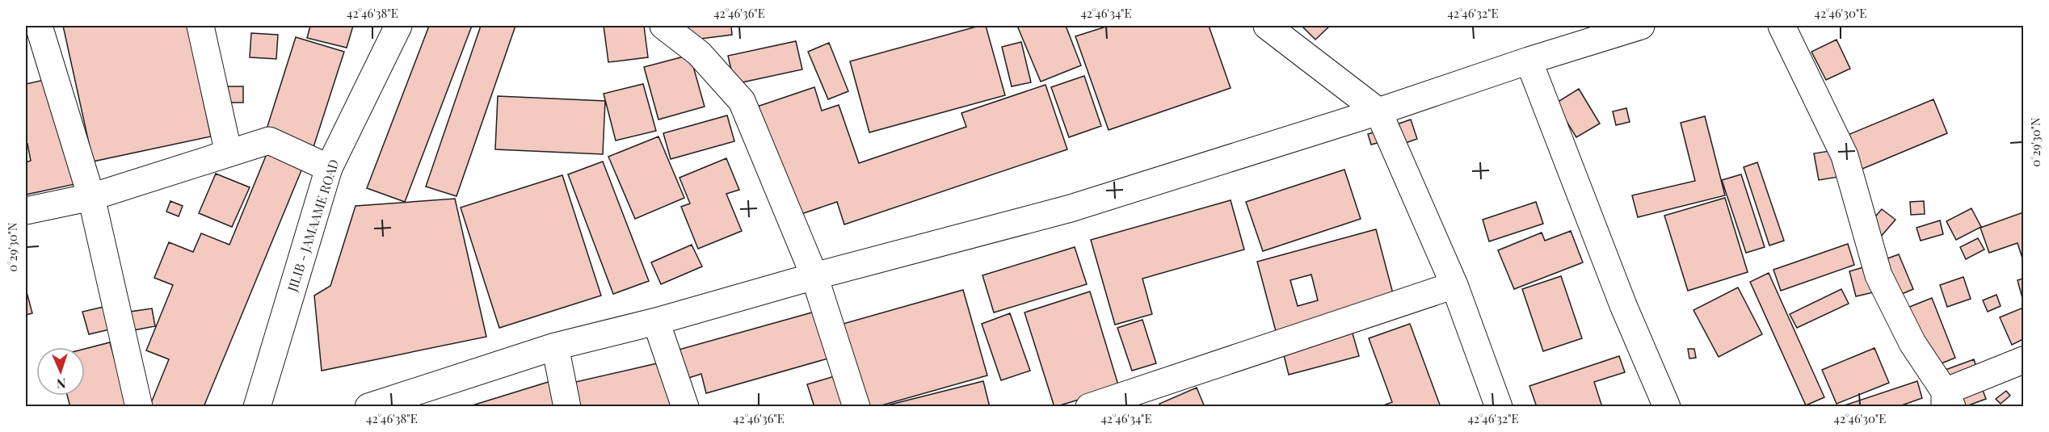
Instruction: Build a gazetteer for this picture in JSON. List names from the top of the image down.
{
  "streets": {
    "street": ["JILIB - JAMAAME ROAD"]
  },
  "north": "bottom",
  "coordinates": [
    "42°46'38\"E",
    "42°46'36\"E",
    "42°46'34\"E",
    "42°46'32\"E",
    "42°46'30\"E",
    "0°29'30\"N"
  ]
}
